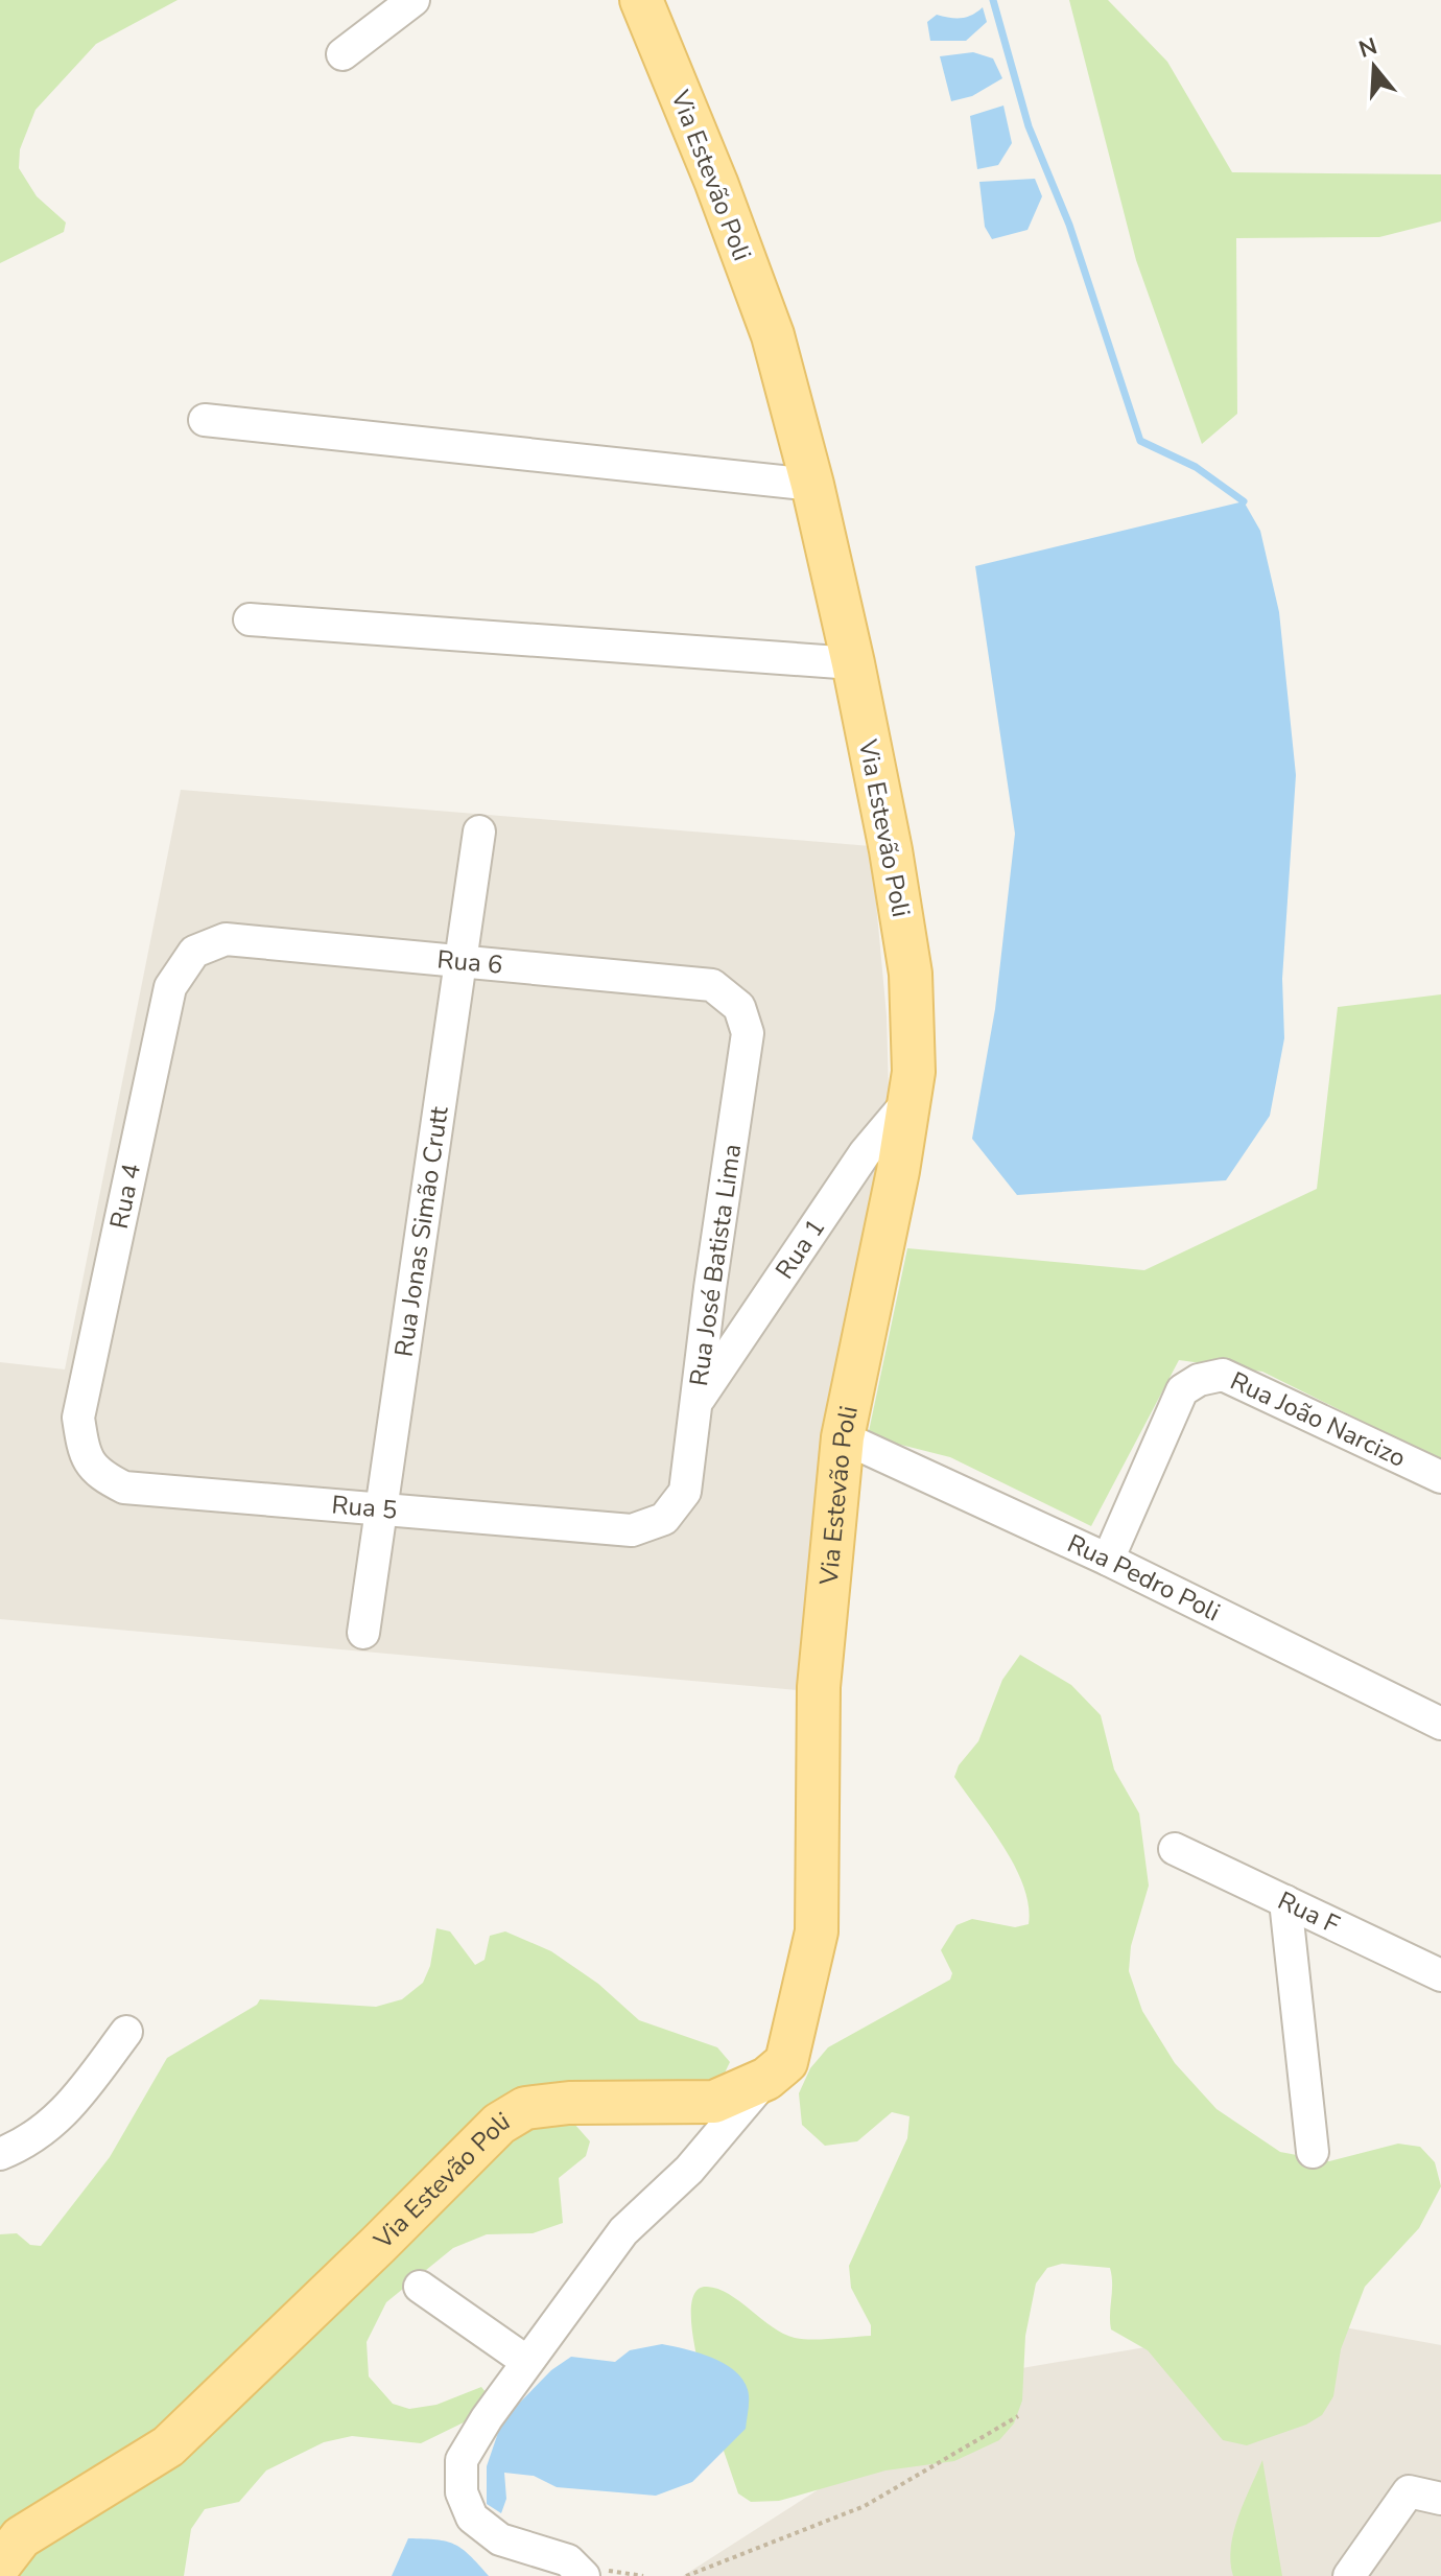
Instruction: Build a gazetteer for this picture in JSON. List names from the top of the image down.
{
  "streets": {
    "main road": ["Via Estevão Poli"],
    "street": [
      "Rua 6",
      "Rua 4",
      "Rua Jonas Simão Crutt",
      "Rua 1",
      "Rua José Batista Lima",
      "Rua João Narcizo",
      "Rua 5",
      "Rua Pedro Poli",
      "Rua F"
    ]
  },
  "crossings": [
    ["Via Estevão Poli", "Rua 1"],
    ["Via Estevão Poli", "Rua Pedro Poli"],
    ["Rua 6", "Rua 4"],
    ["Rua 6", "Rua Jonas Simão Crutt"],
    ["Rua 6", "Rua José Batista Lima"],
    ["Rua 4", "Rua 5"],
    ["Rua Jonas Simão Crutt", "Rua 5"],
    ["Rua 1", "Rua José Batista Lima"],
    ["Rua José Batista Lima", "Rua 5"],
    ["Rua João Narcizo", "Rua Pedro Poli"]
  ],
  "north": "top"
}
